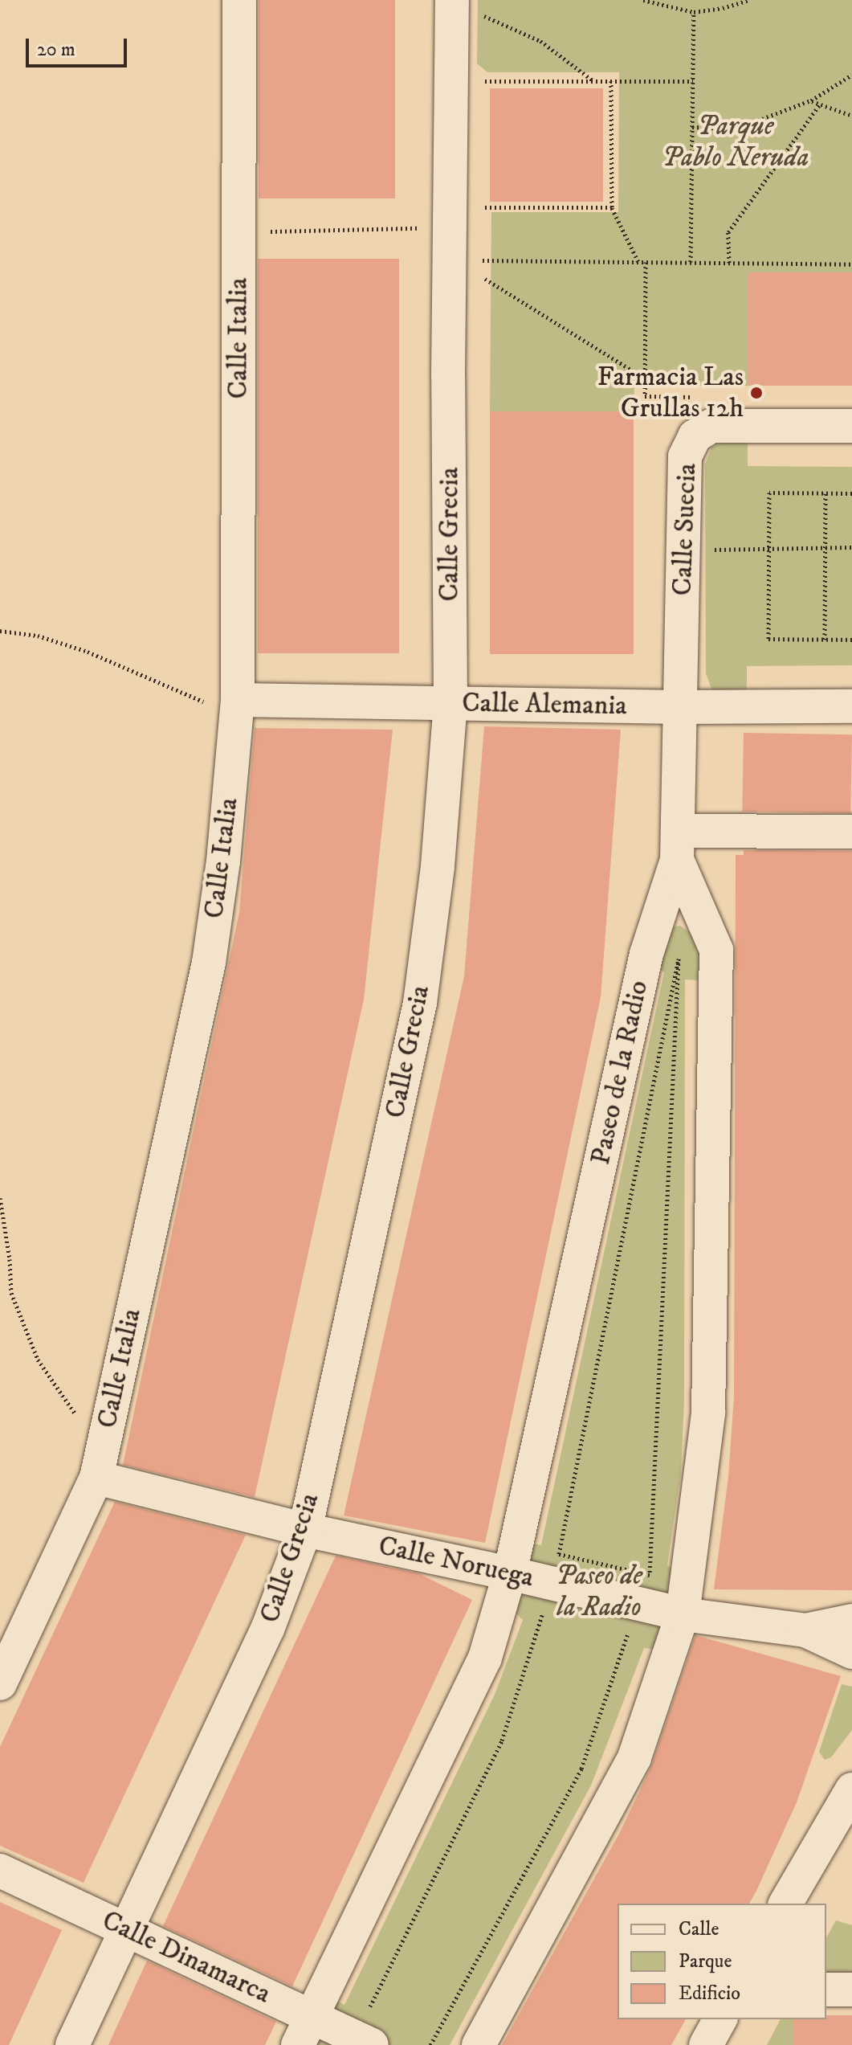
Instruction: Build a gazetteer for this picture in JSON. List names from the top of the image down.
{
  "streets": {
    "street": [
      "Calle Italia",
      "Calle Suecia",
      "Calle Grecia",
      "Calle Alemania",
      "Paseo de la Radio",
      "Calle Noruega",
      "Calle Dinamarca"
    ]
  },
  "crossings": [
    ["Calle Italia", "Calle Alemania"],
    ["Calle Italia", "Calle Noruega"],
    ["Calle Suecia", "Calle Alemania"],
    ["Calle Suecia", "Paseo de la Radio"],
    ["Calle Grecia", "Calle Alemania"],
    ["Calle Grecia", "Calle Noruega"],
    ["Calle Grecia", "Calle Dinamarca"],
    ["Calle Alemania", "Paseo de la Radio"],
    ["Paseo de la Radio", "Calle Noruega"],
    ["Paseo de la Radio", "Calle Dinamarca"]
  ],
  "parks": ["Parque Pablo Neruda", "Paseo de la Radio"],
  "places": ["Farmacia Las Grullas 12h"],
  "legend": ["Calle", "Parque", "Edificio"],
  "scale_bar": "20 m"
}
